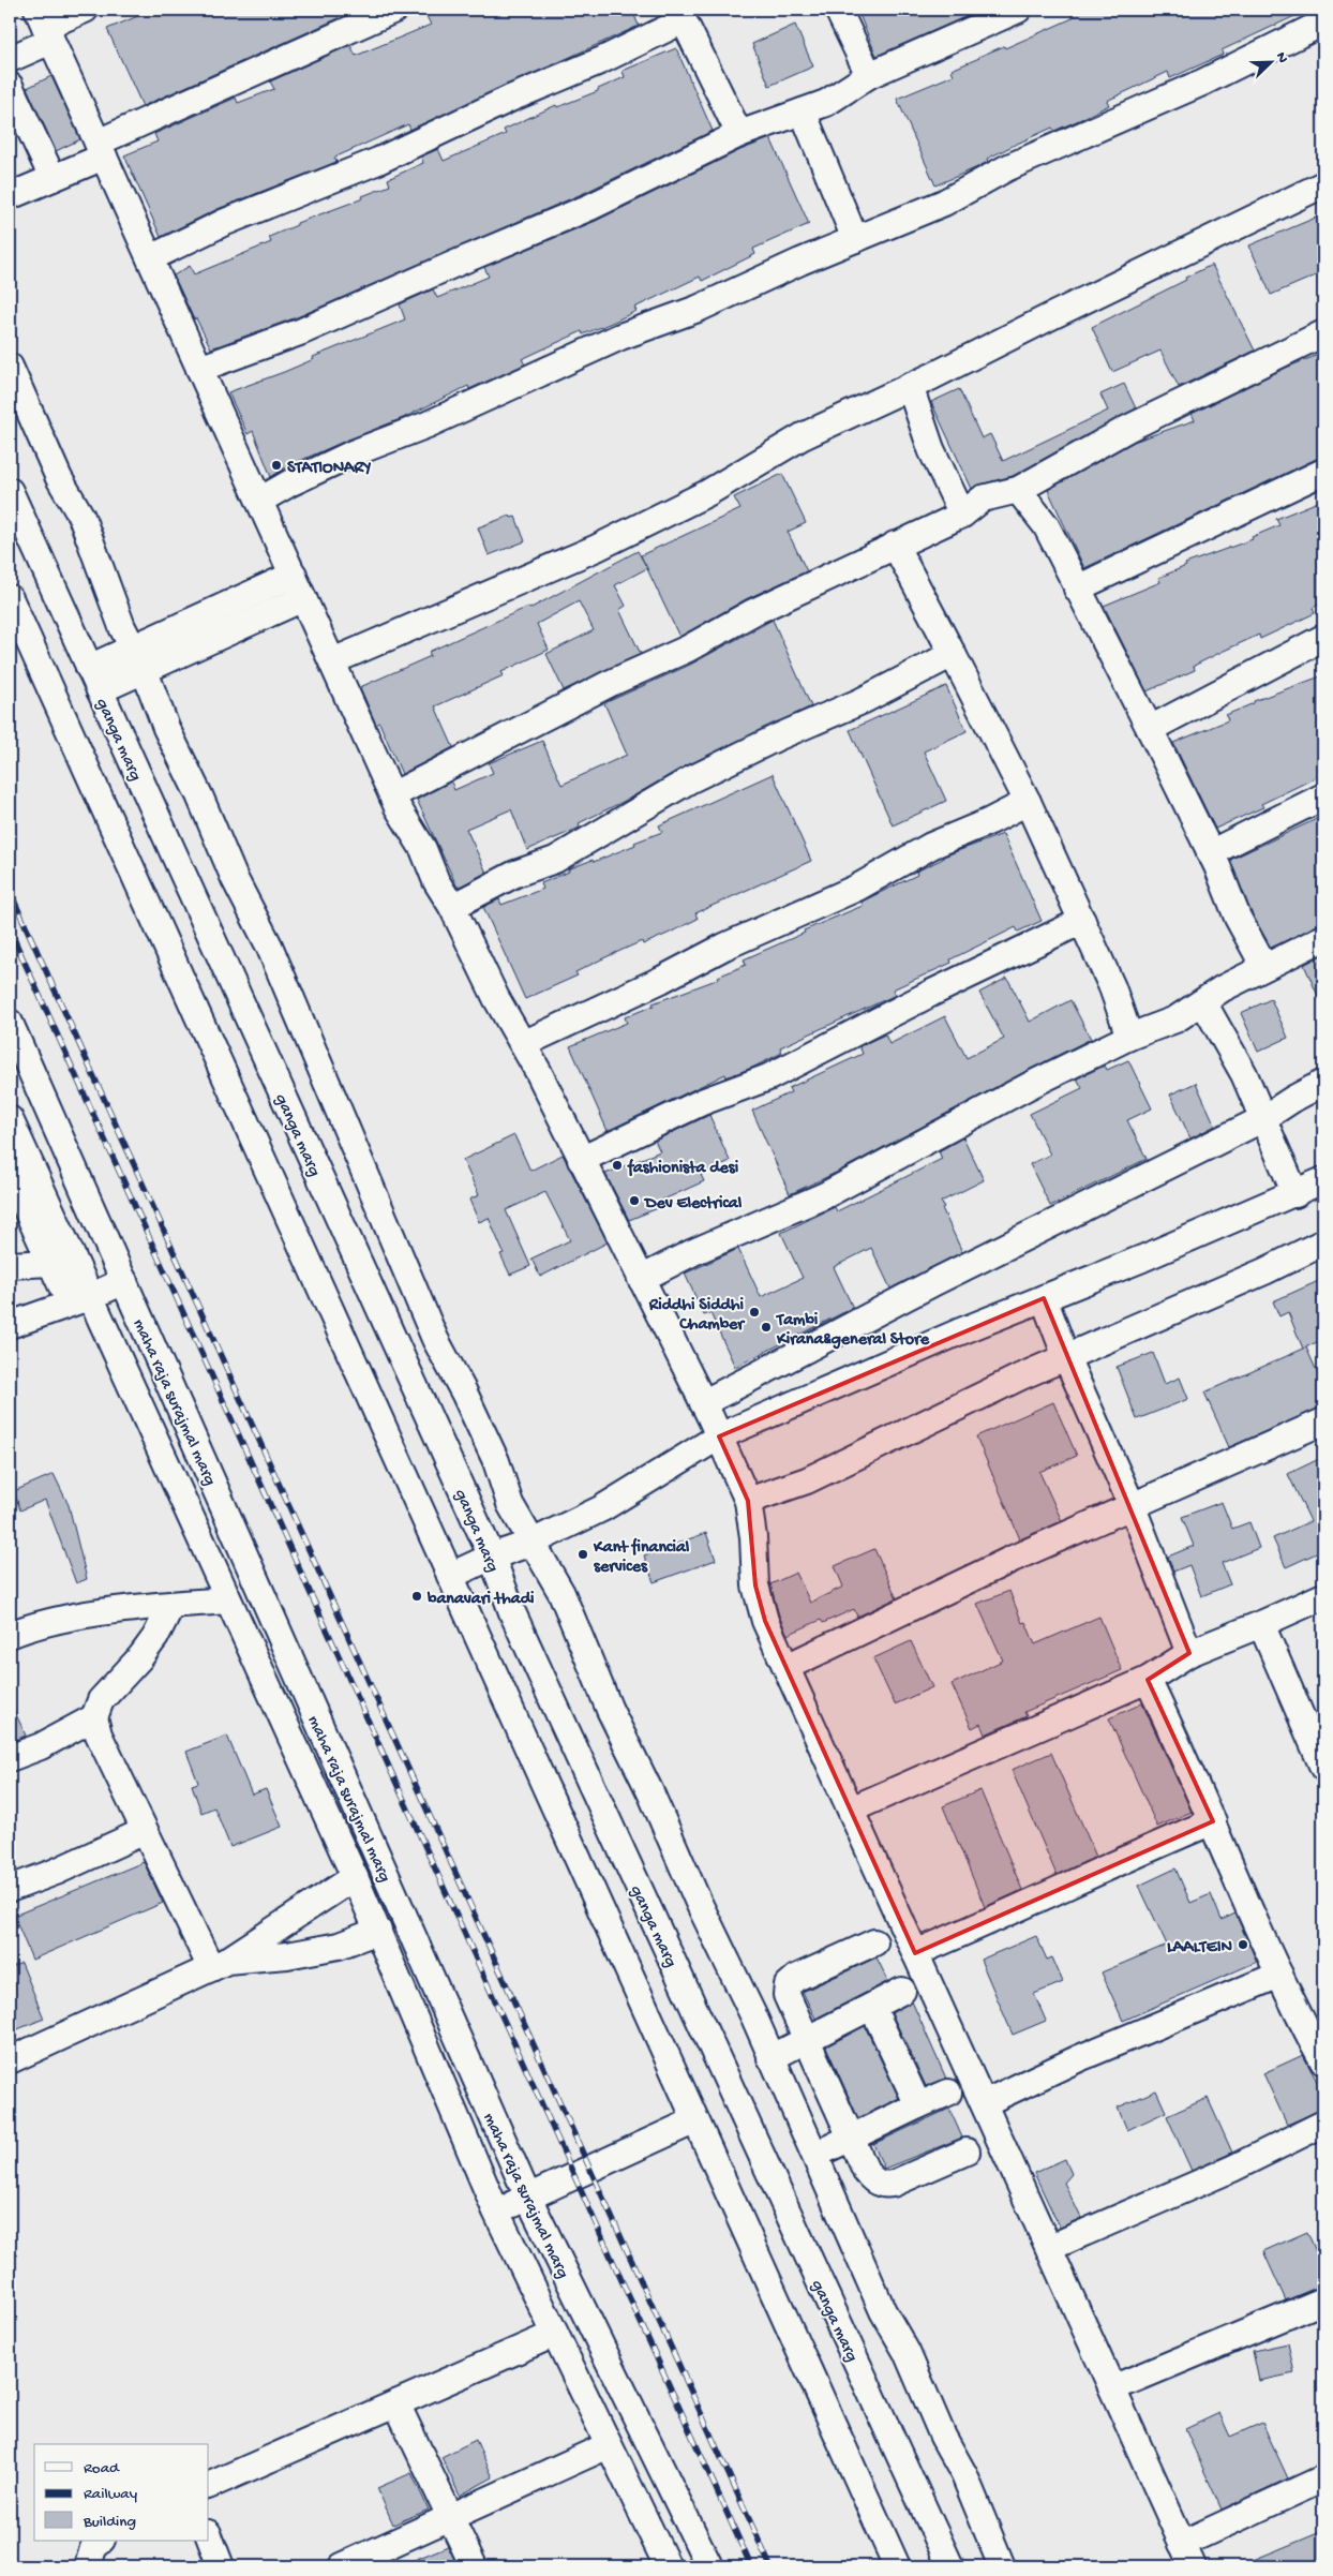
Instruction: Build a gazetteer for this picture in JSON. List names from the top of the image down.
{
  "streets": {
    "street": ["ganga marg", "maha raja surajmal marg"]
  },
  "places": [
    "STATIONARY",
    "fashionista desi",
    "Dev Electrical",
    "Riddhi Siddhi Chamber",
    "Tambi Kirana&general Store",
    "Kant financial services",
    "banavari thadi",
    "LAALTEIN"
  ],
  "legend": ["Road", "Railway", "Building"],
  "north": "top right"
}
